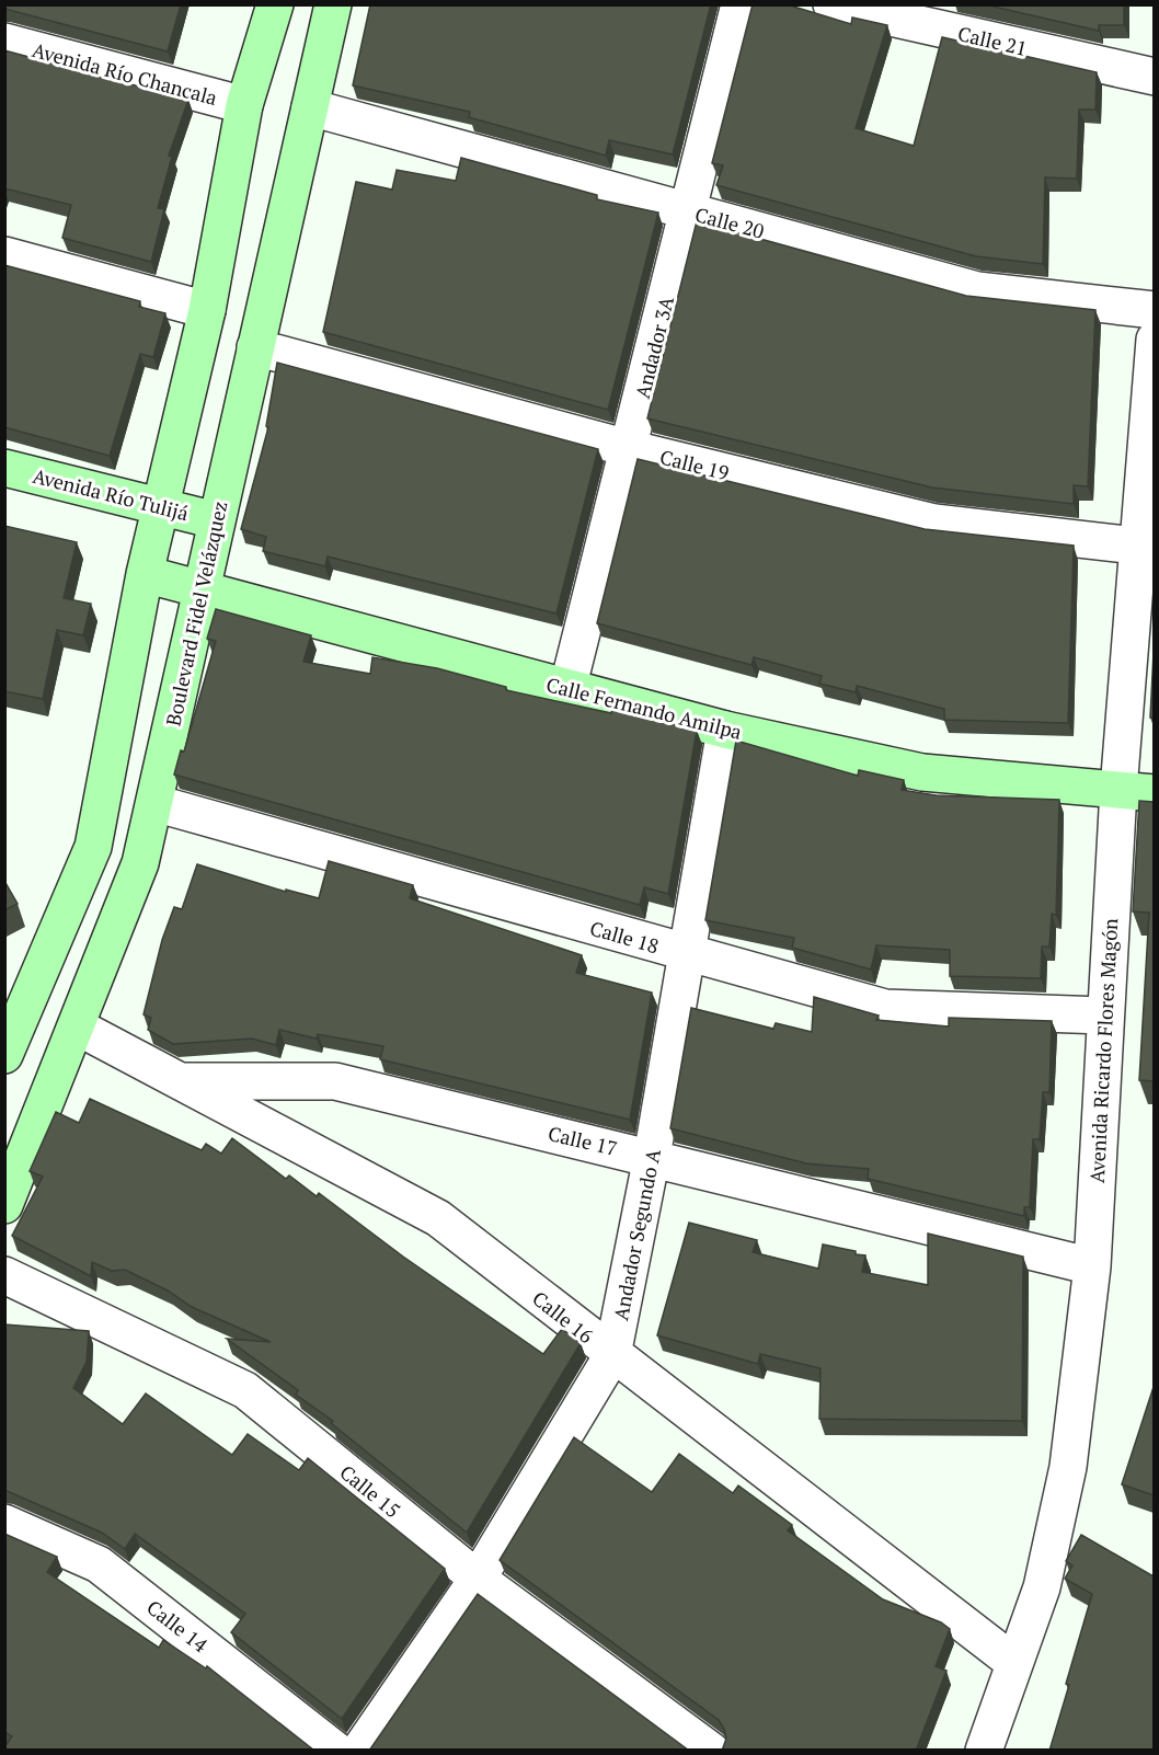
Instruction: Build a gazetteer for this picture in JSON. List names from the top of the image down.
{
  "streets": {
    "main road": ["Avenida Río Tulijá", "Boulevard Fidel Velázquez", "Calle Fernando Amilpa"],
    "street": [
      "Calle 21",
      "Avenida Río Chancala",
      "Calle 20",
      "Andador 3A",
      "Calle 19",
      "Calle 18",
      "Avenida Ricardo Flores Magón",
      "Calle 17",
      "Andador Segundo A",
      "Calle 16",
      "Calle 15",
      "Calle 14"
    ]
  },
  "crossings": [
    ["Calle 20", "Andador 3A"],
    ["Calle 20", "Boulevard Fidel Velázquez"],
    ["Andador 3A", "Calle 19"],
    ["Andador 3A", "Calle Fernando Amilpa"],
    ["Calle 19", "Boulevard Fidel Velázquez"],
    ["Calle 19", "Avenida Ricardo Flores Magón"],
    ["Avenida Río Tulijá", "Boulevard Fidel Velázquez"],
    ["Boulevard Fidel Velázquez", "Calle Fernando Amilpa"],
    ["Boulevard Fidel Velázquez", "Calle 18"],
    ["Boulevard Fidel Velázquez", "Calle 16"],
    ["Calle Fernando Amilpa", "Avenida Ricardo Flores Magón"],
    ["Calle Fernando Amilpa", "Andador Segundo A"],
    ["Calle 18", "Avenida Ricardo Flores Magón"],
    ["Calle 18", "Andador Segundo A"],
    ["Avenida Ricardo Flores Magón", "Calle 17"],
    ["Avenida Ricardo Flores Magón", "Calle 16"],
    ["Calle 17", "Andador Segundo A"],
    ["Calle 17", "Calle 16"],
    ["Andador Segundo A", "Calle 16"],
    ["Andador Segundo A", "Calle 15"]
  ]
}
